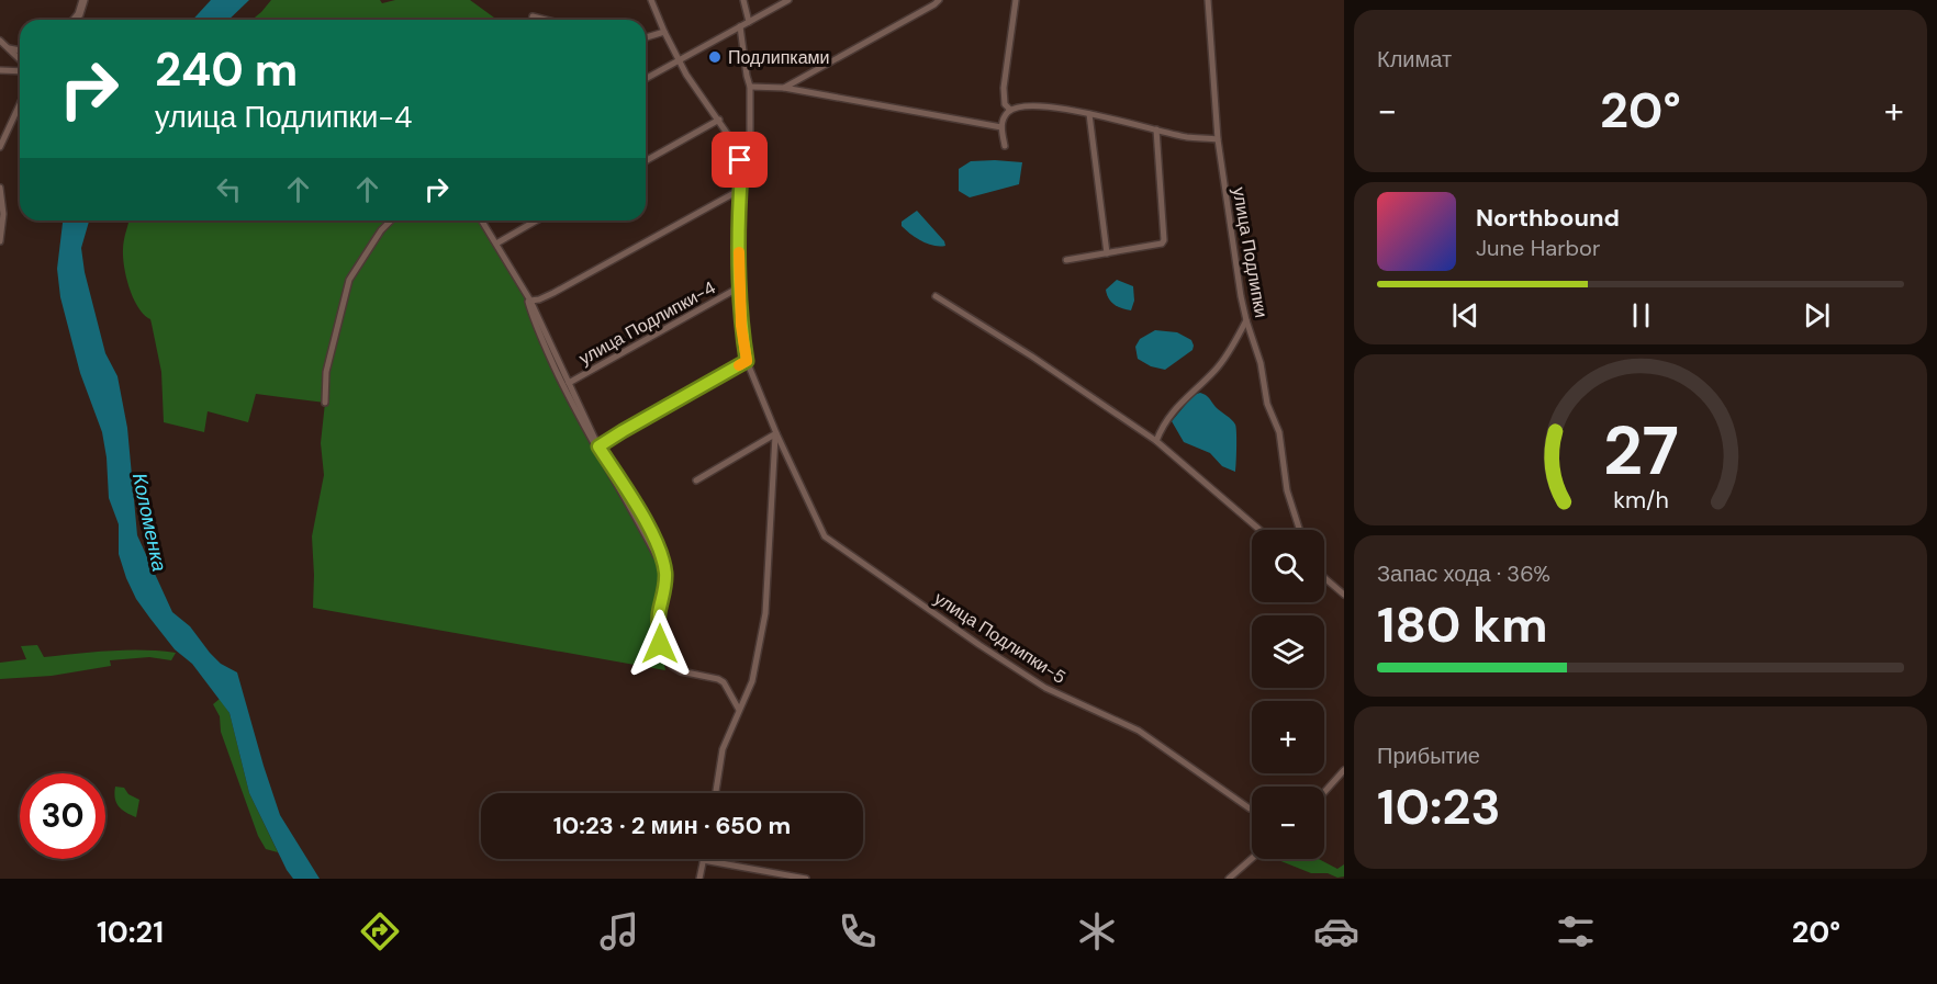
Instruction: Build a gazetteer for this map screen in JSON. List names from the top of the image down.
{
  "streets": {
    "street": ["улица Подлипки", "улица Подлипки-4", "улица Подлипки-5"]
  },
  "crossings": [
    ["улица Подлипки-4", "улица Подлипки-5"]
  ],
  "water": ["Коломенка"],
  "places": ["Подлипками"],
  "page": {
    "tile": [
      "Климат",
      ["Запас хода · 36%", "180 km"],
      ["Прибытие", "10:23"]
    ],
    "turn": ["240 m", "улица Подлипки-4"],
    "heat": ["−", "20°", "+"],
    "song": ["Northbound", "June Harbor"],
    "map_buttons": ["+", "−"],
    "limit": "30",
    "trip": "10:23 · 2 мин · 650 m",
    "tabs": ["10:21", "20°"],
    "gauge": ["27", "km/h"]
  }
}
